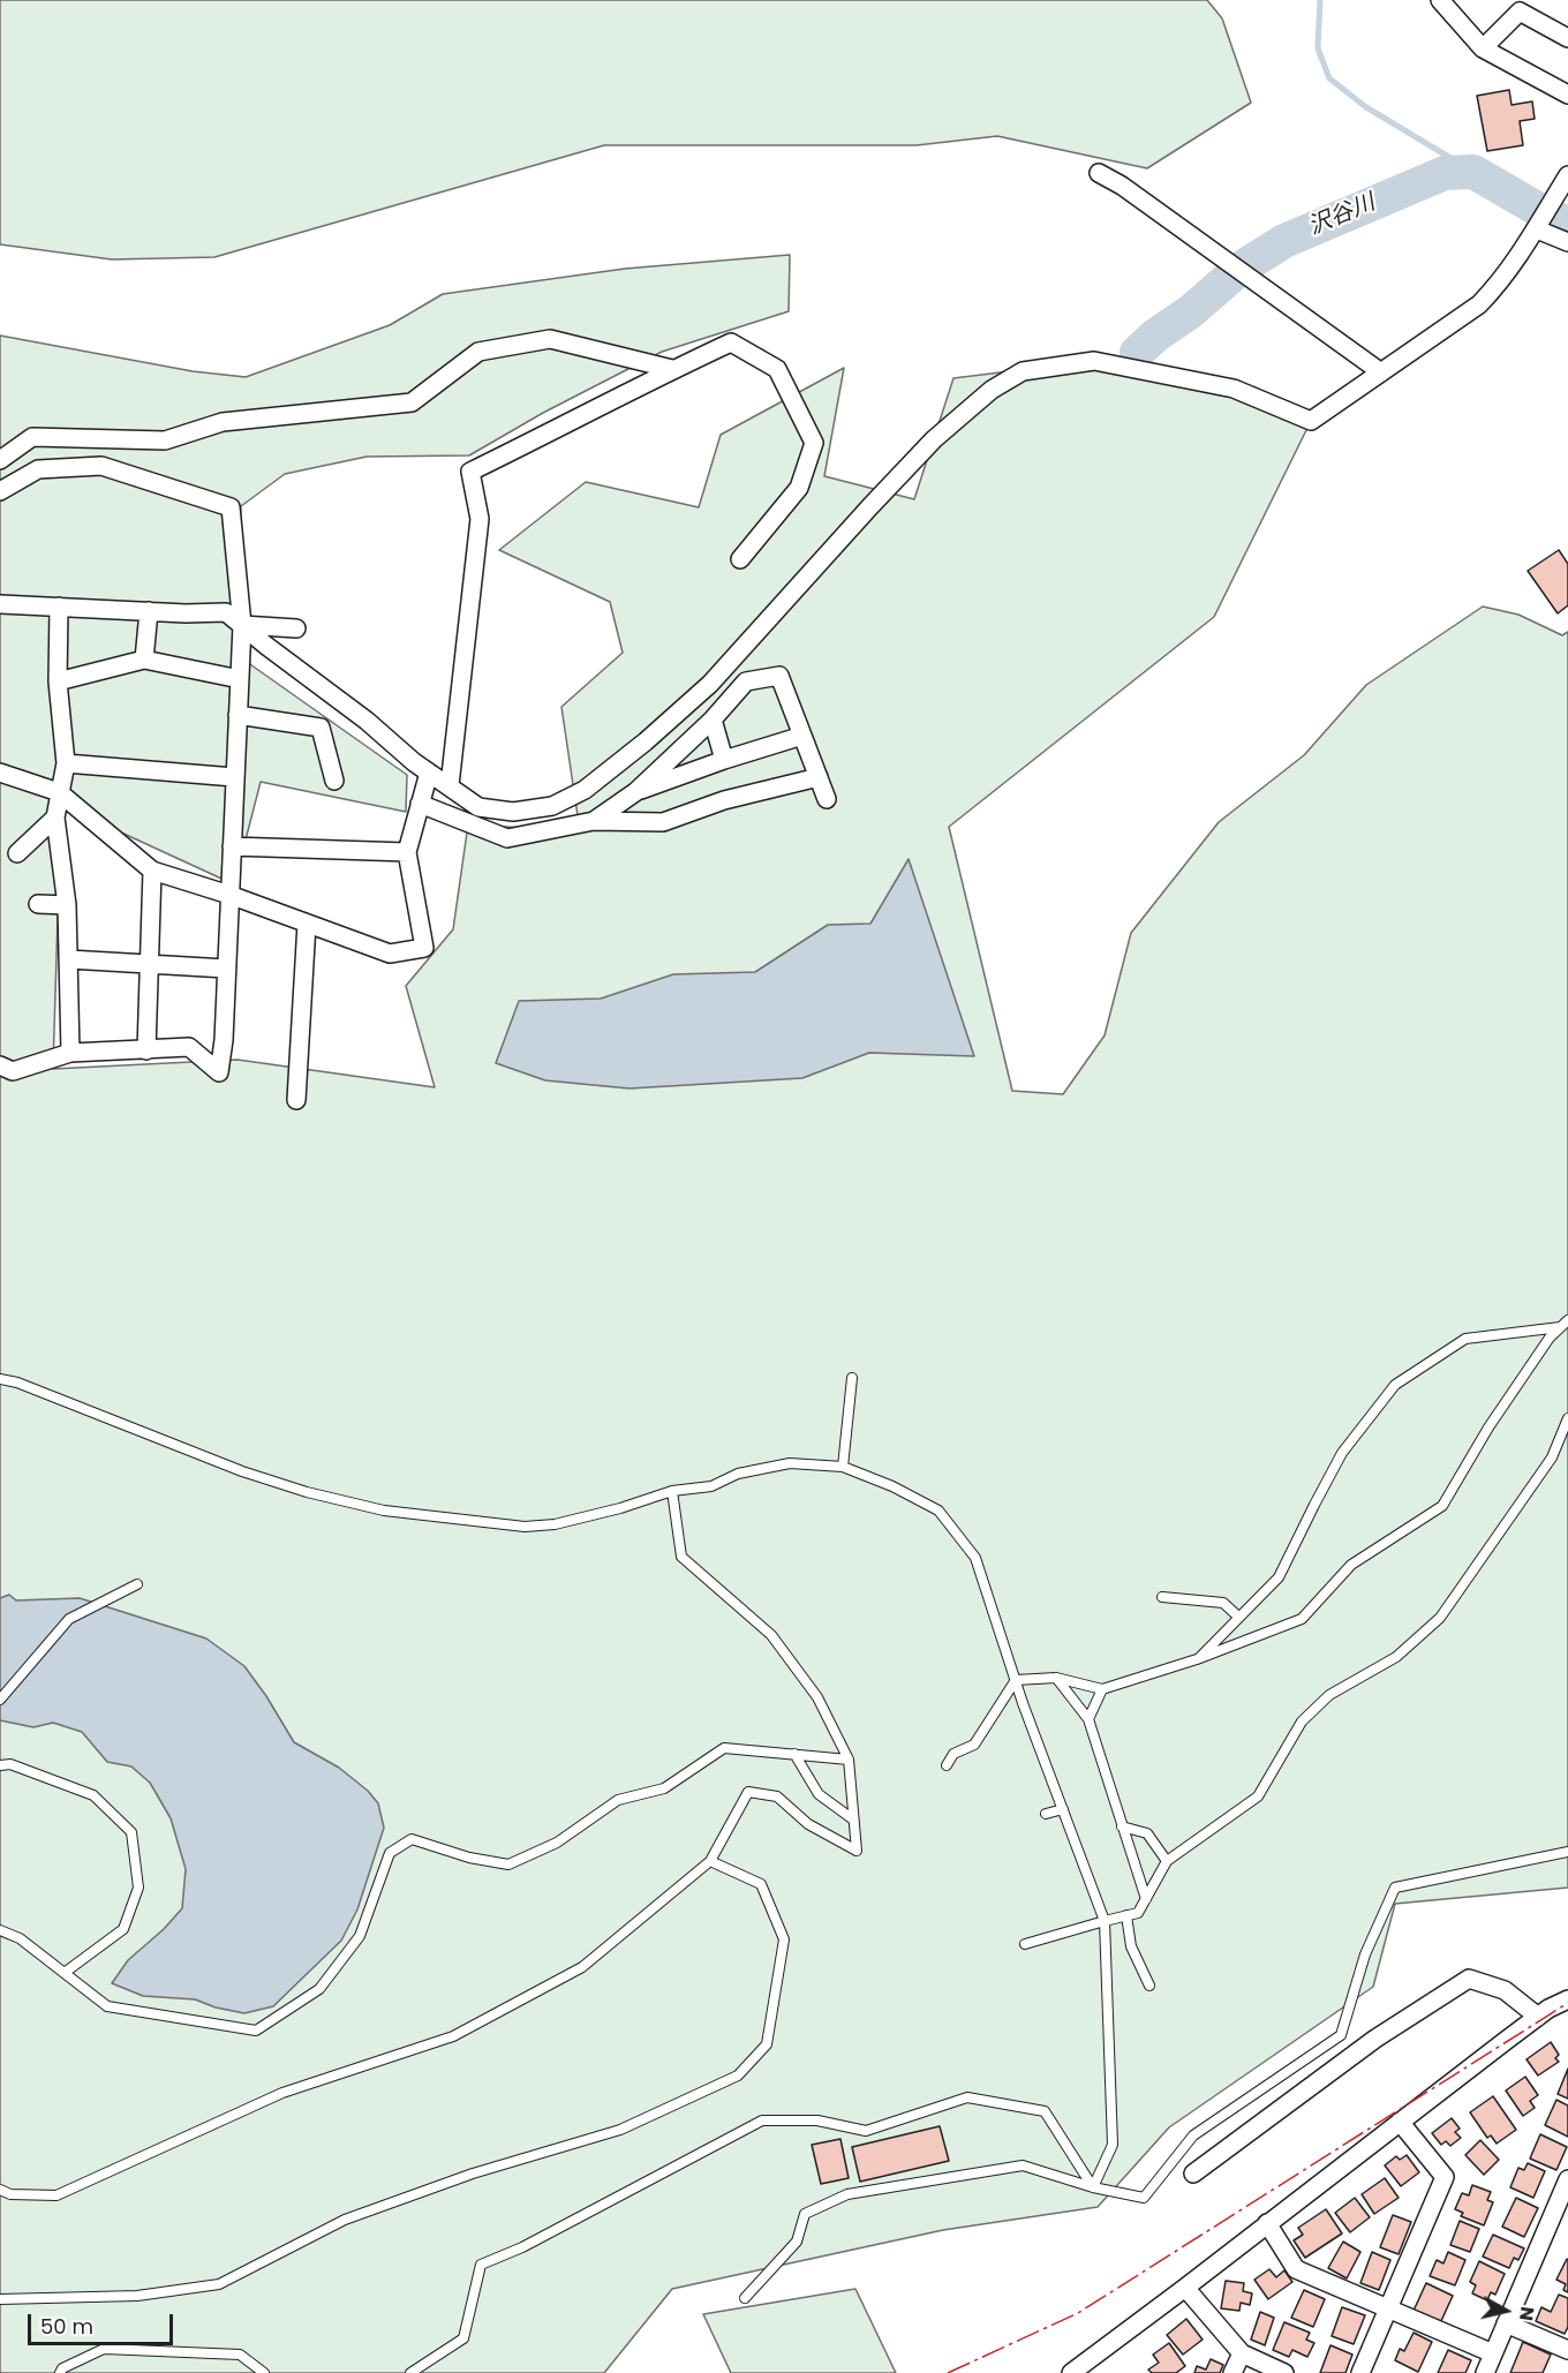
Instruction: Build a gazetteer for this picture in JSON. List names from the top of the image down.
{
  "water": ["沢谷川"],
  "scale_bar": "50 m",
  "north": "right"
}
